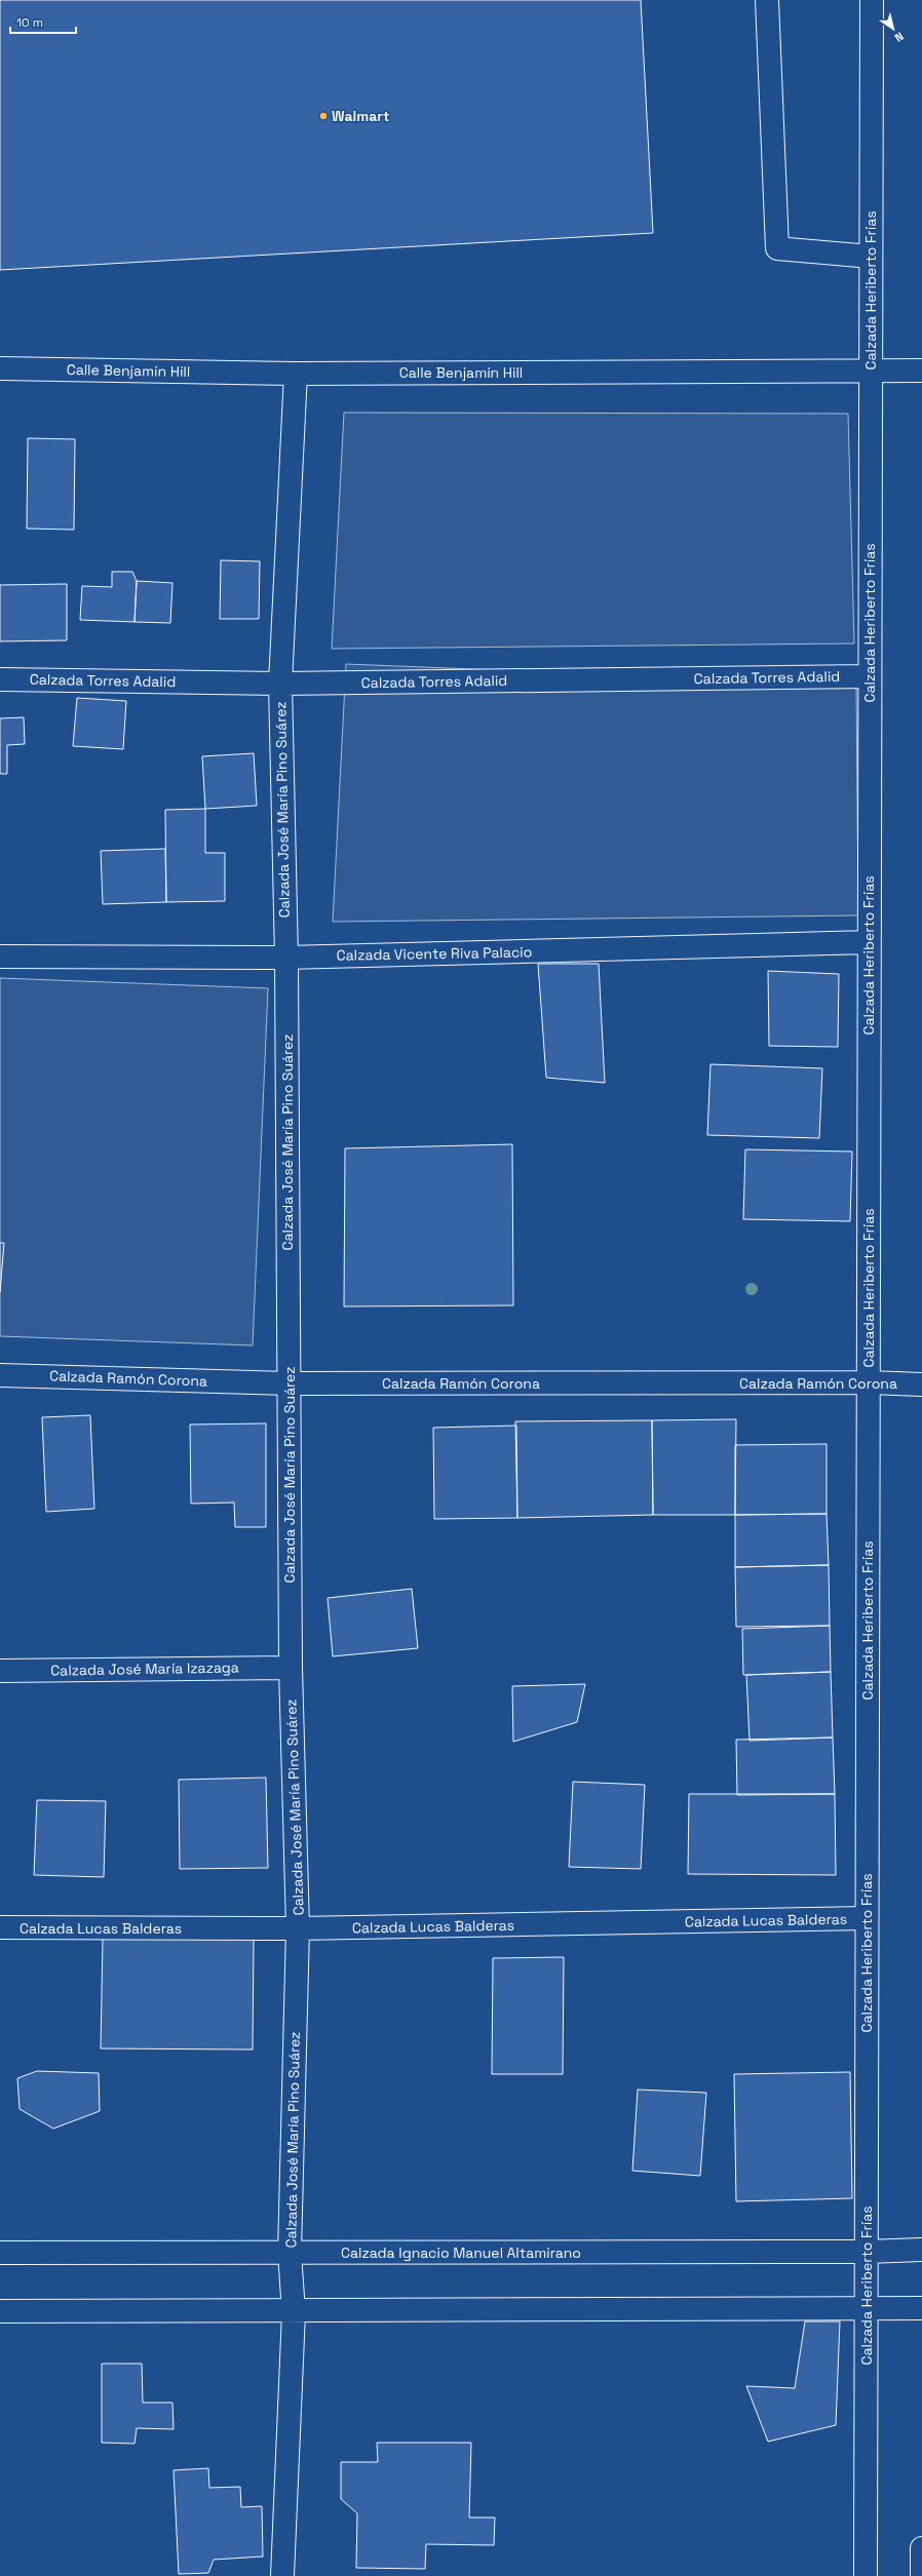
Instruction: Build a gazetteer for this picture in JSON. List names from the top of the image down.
{
  "streets": {
    "street": [
      "Calzada Heriberto Frías",
      "Calle Benjamín Hill",
      "Calzada Torres Adalid",
      "Calzada José María Pino Suárez",
      "Calzada Vicente Riva Palacio",
      "Calzada Ramón Corona",
      "Calzada José María Izazaga",
      "Calzada Lucas Balderas",
      "Calzada Ignacio Manuel Altamirano"
    ]
  },
  "crossings": [
    ["Calzada Heriberto Frías", "Calle Benjamín Hill"],
    ["Calzada Heriberto Frías", "Calzada Torres Adalid"],
    ["Calzada Heriberto Frías", "Calzada Vicente Riva Palacio"],
    ["Calzada Heriberto Frías", "Calzada Ramón Corona"],
    ["Calzada Heriberto Frías", "Calzada Lucas Balderas"],
    ["Calzada Heriberto Frías", "Calzada Ignacio Manuel Altamirano"],
    ["Calle Benjamín Hill", "Calzada José María Pino Suárez"],
    ["Calzada Torres Adalid", "Calzada José María Pino Suárez"],
    ["Calzada José María Pino Suárez", "Calzada Vicente Riva Palacio"],
    ["Calzada José María Pino Suárez", "Calzada Ramón Corona"],
    ["Calzada José María Pino Suárez", "Calzada José María Izazaga"],
    ["Calzada José María Pino Suárez", "Calzada Lucas Balderas"],
    ["Calzada José María Pino Suárez", "Calzada Ignacio Manuel Altamirano"]
  ],
  "places": ["Walmart"],
  "scale_bar": "10 m",
  "north": "bottom right"
}
